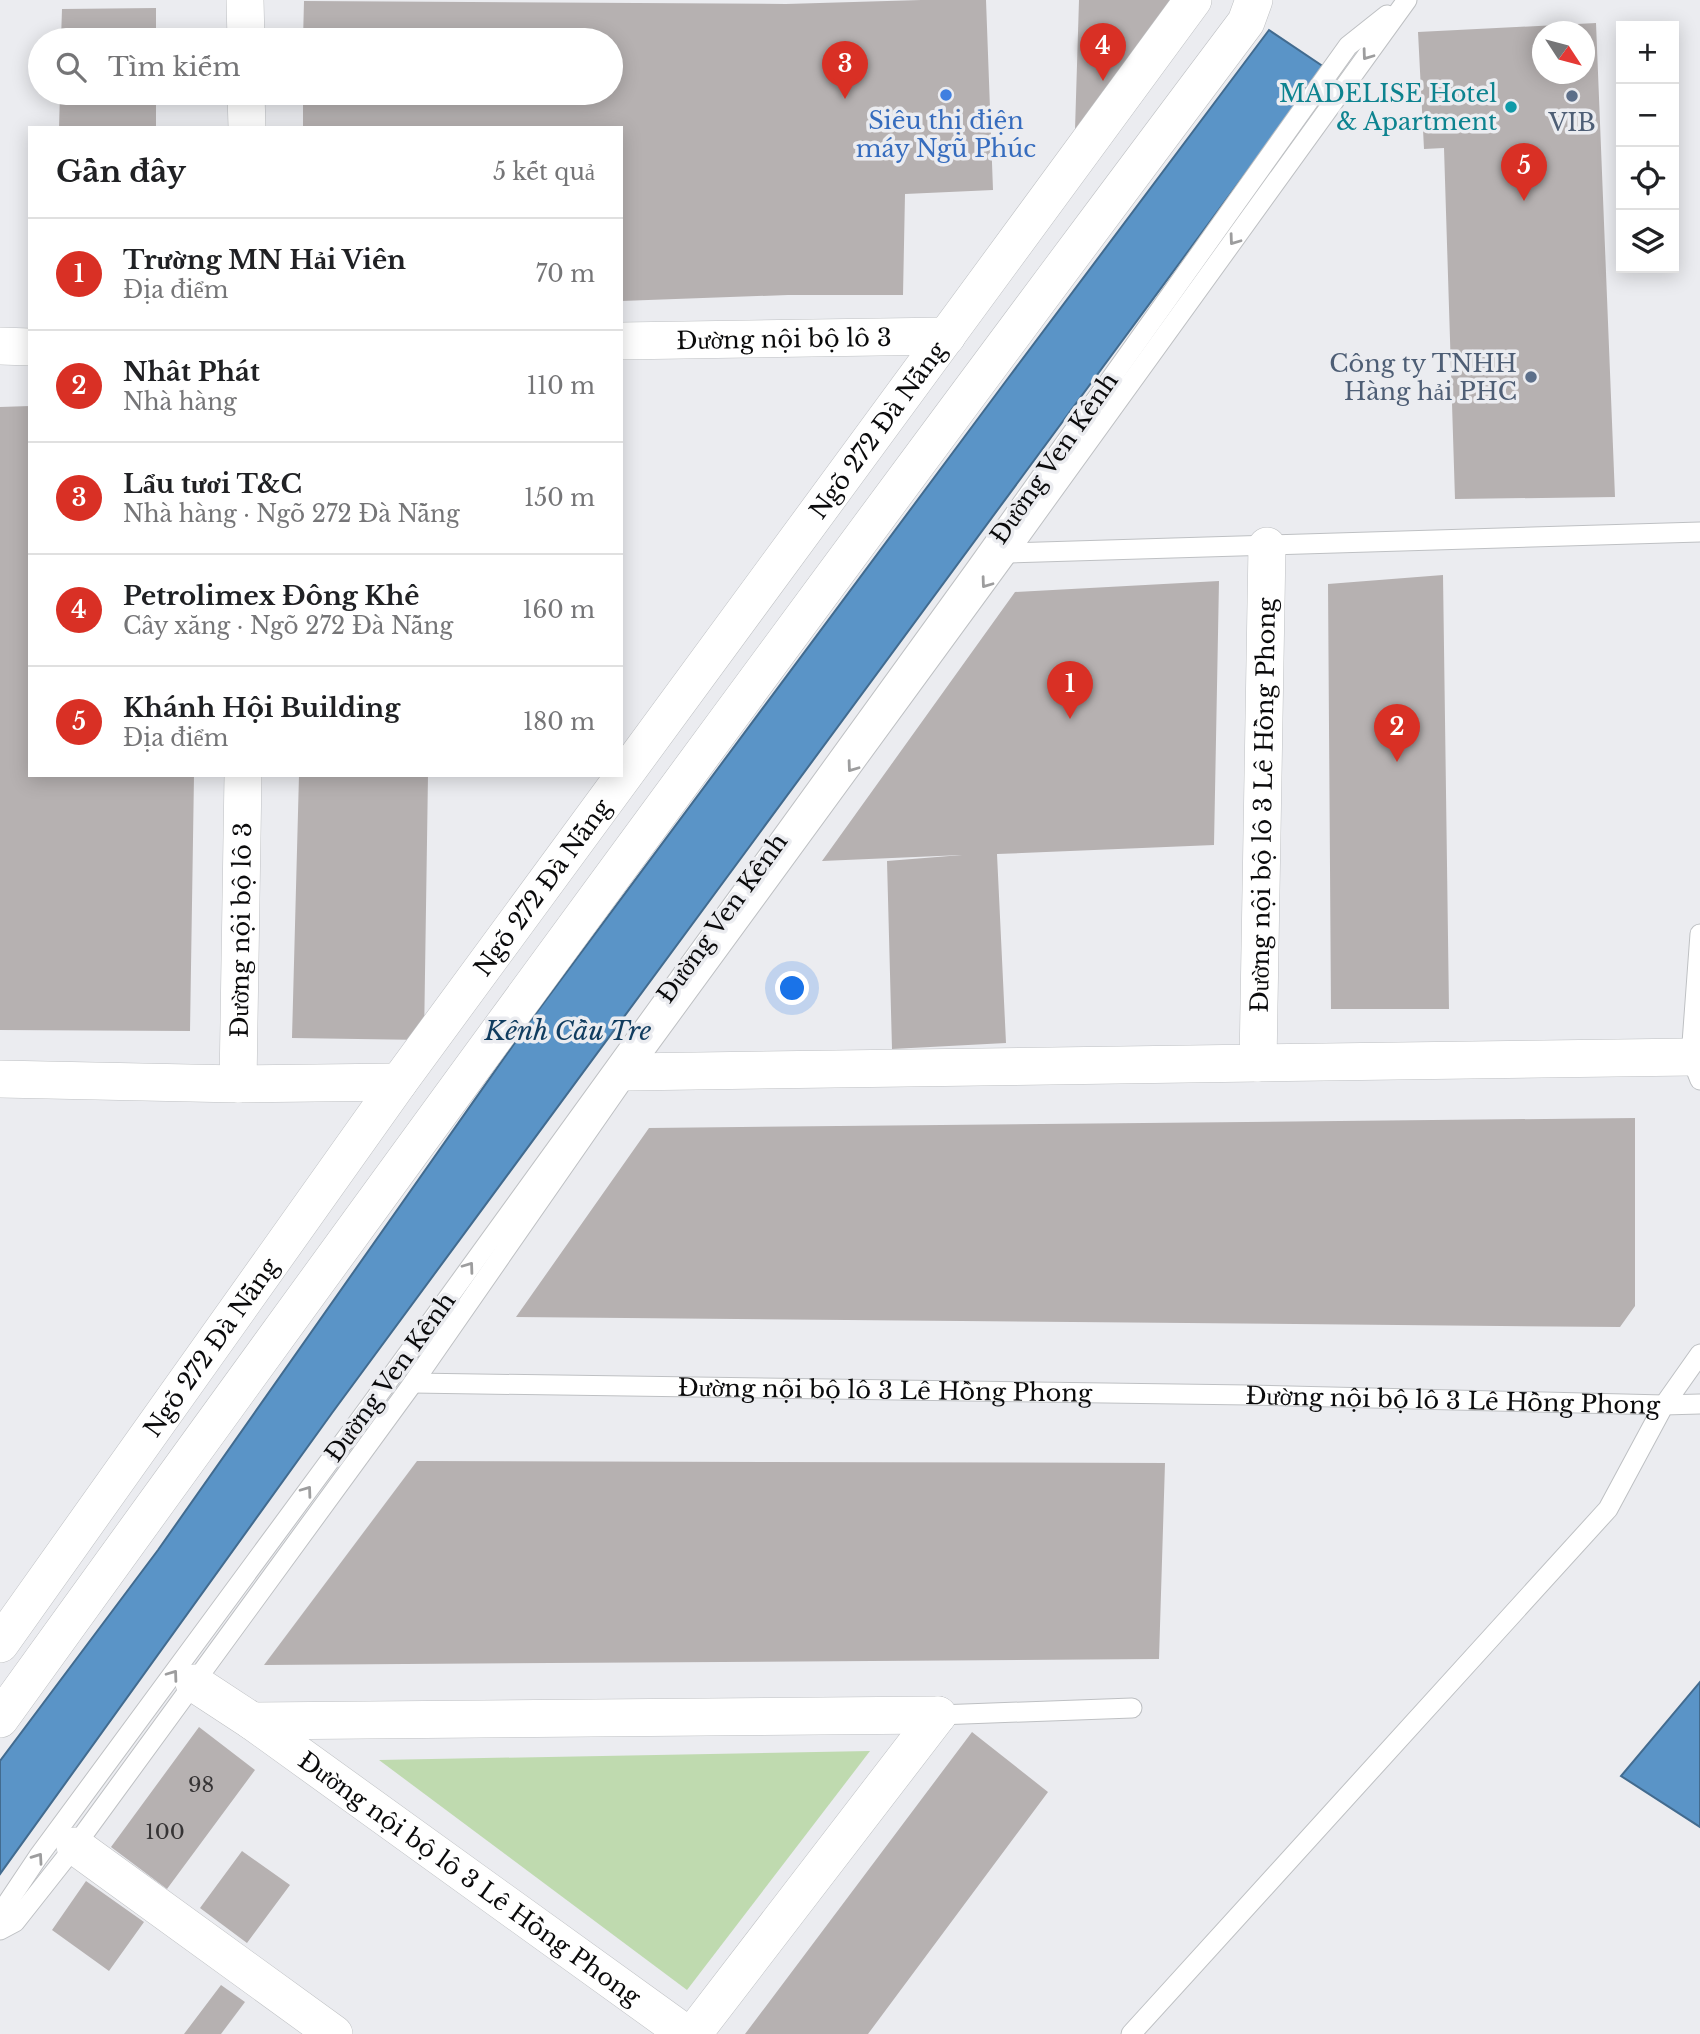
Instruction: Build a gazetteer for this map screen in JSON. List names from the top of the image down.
{
  "streets": {
    "street": ["Đường nội bộ lô 3", "Ngõ 272 Đà Nẵng", "Đường nội bộ lô 3 Lê Hồng Phong"],
    "lane": ["Đường Ven Kênh"]
  },
  "crossings": [
    ["Đường nội bộ lô 3", "Ngõ 272 Đà Nẵng"],
    ["Đường Ven Kênh", "Đường nội bộ lô 3 Lê Hồng Phong"]
  ],
  "water": ["Kênh Cầu Tre"],
  "places": [
    "Siêu thị điện máy Ngũ Phúc",
    "VIB",
    "MADELISE Hotel & Apartment",
    "Công ty TNHH Hàng hải PHC"
  ],
  "house_numbers": ["98", "100"],
  "north": "bottom right",
  "page": {
    "map_buttons": ["+", "−"],
    "pins": [
      "4",
      "3",
      "5",
      "1",
      "2"
    ],
    "search": "Tìm kiếm",
    "heading": ["Gần đây", "5 kết quả"],
    "list": [
      {
        "mark": "1",
        "name": "Trường MN Hải Viên",
        "note": "Địa điểm",
        "value": "70 m"
      },
      {
        "mark": "2",
        "name": "Nhât Phát",
        "note": "Nhà hàng",
        "value": "110 m"
      },
      {
        "mark": "3",
        "name": "Lẩu tươi T&C",
        "note": "Nhà hàng · Ngõ 272 Đà Nẵng",
        "value": "150 m"
      },
      {
        "mark": "4",
        "name": "Petrolimex Đông Khê",
        "note": "Cây xăng · Ngõ 272 Đà Nẵng",
        "value": "160 m"
      },
      {
        "mark": "5",
        "name": "Khánh Hội Building",
        "note": "Địa điểm",
        "value": "180 m"
      }
    ]
  }
}
